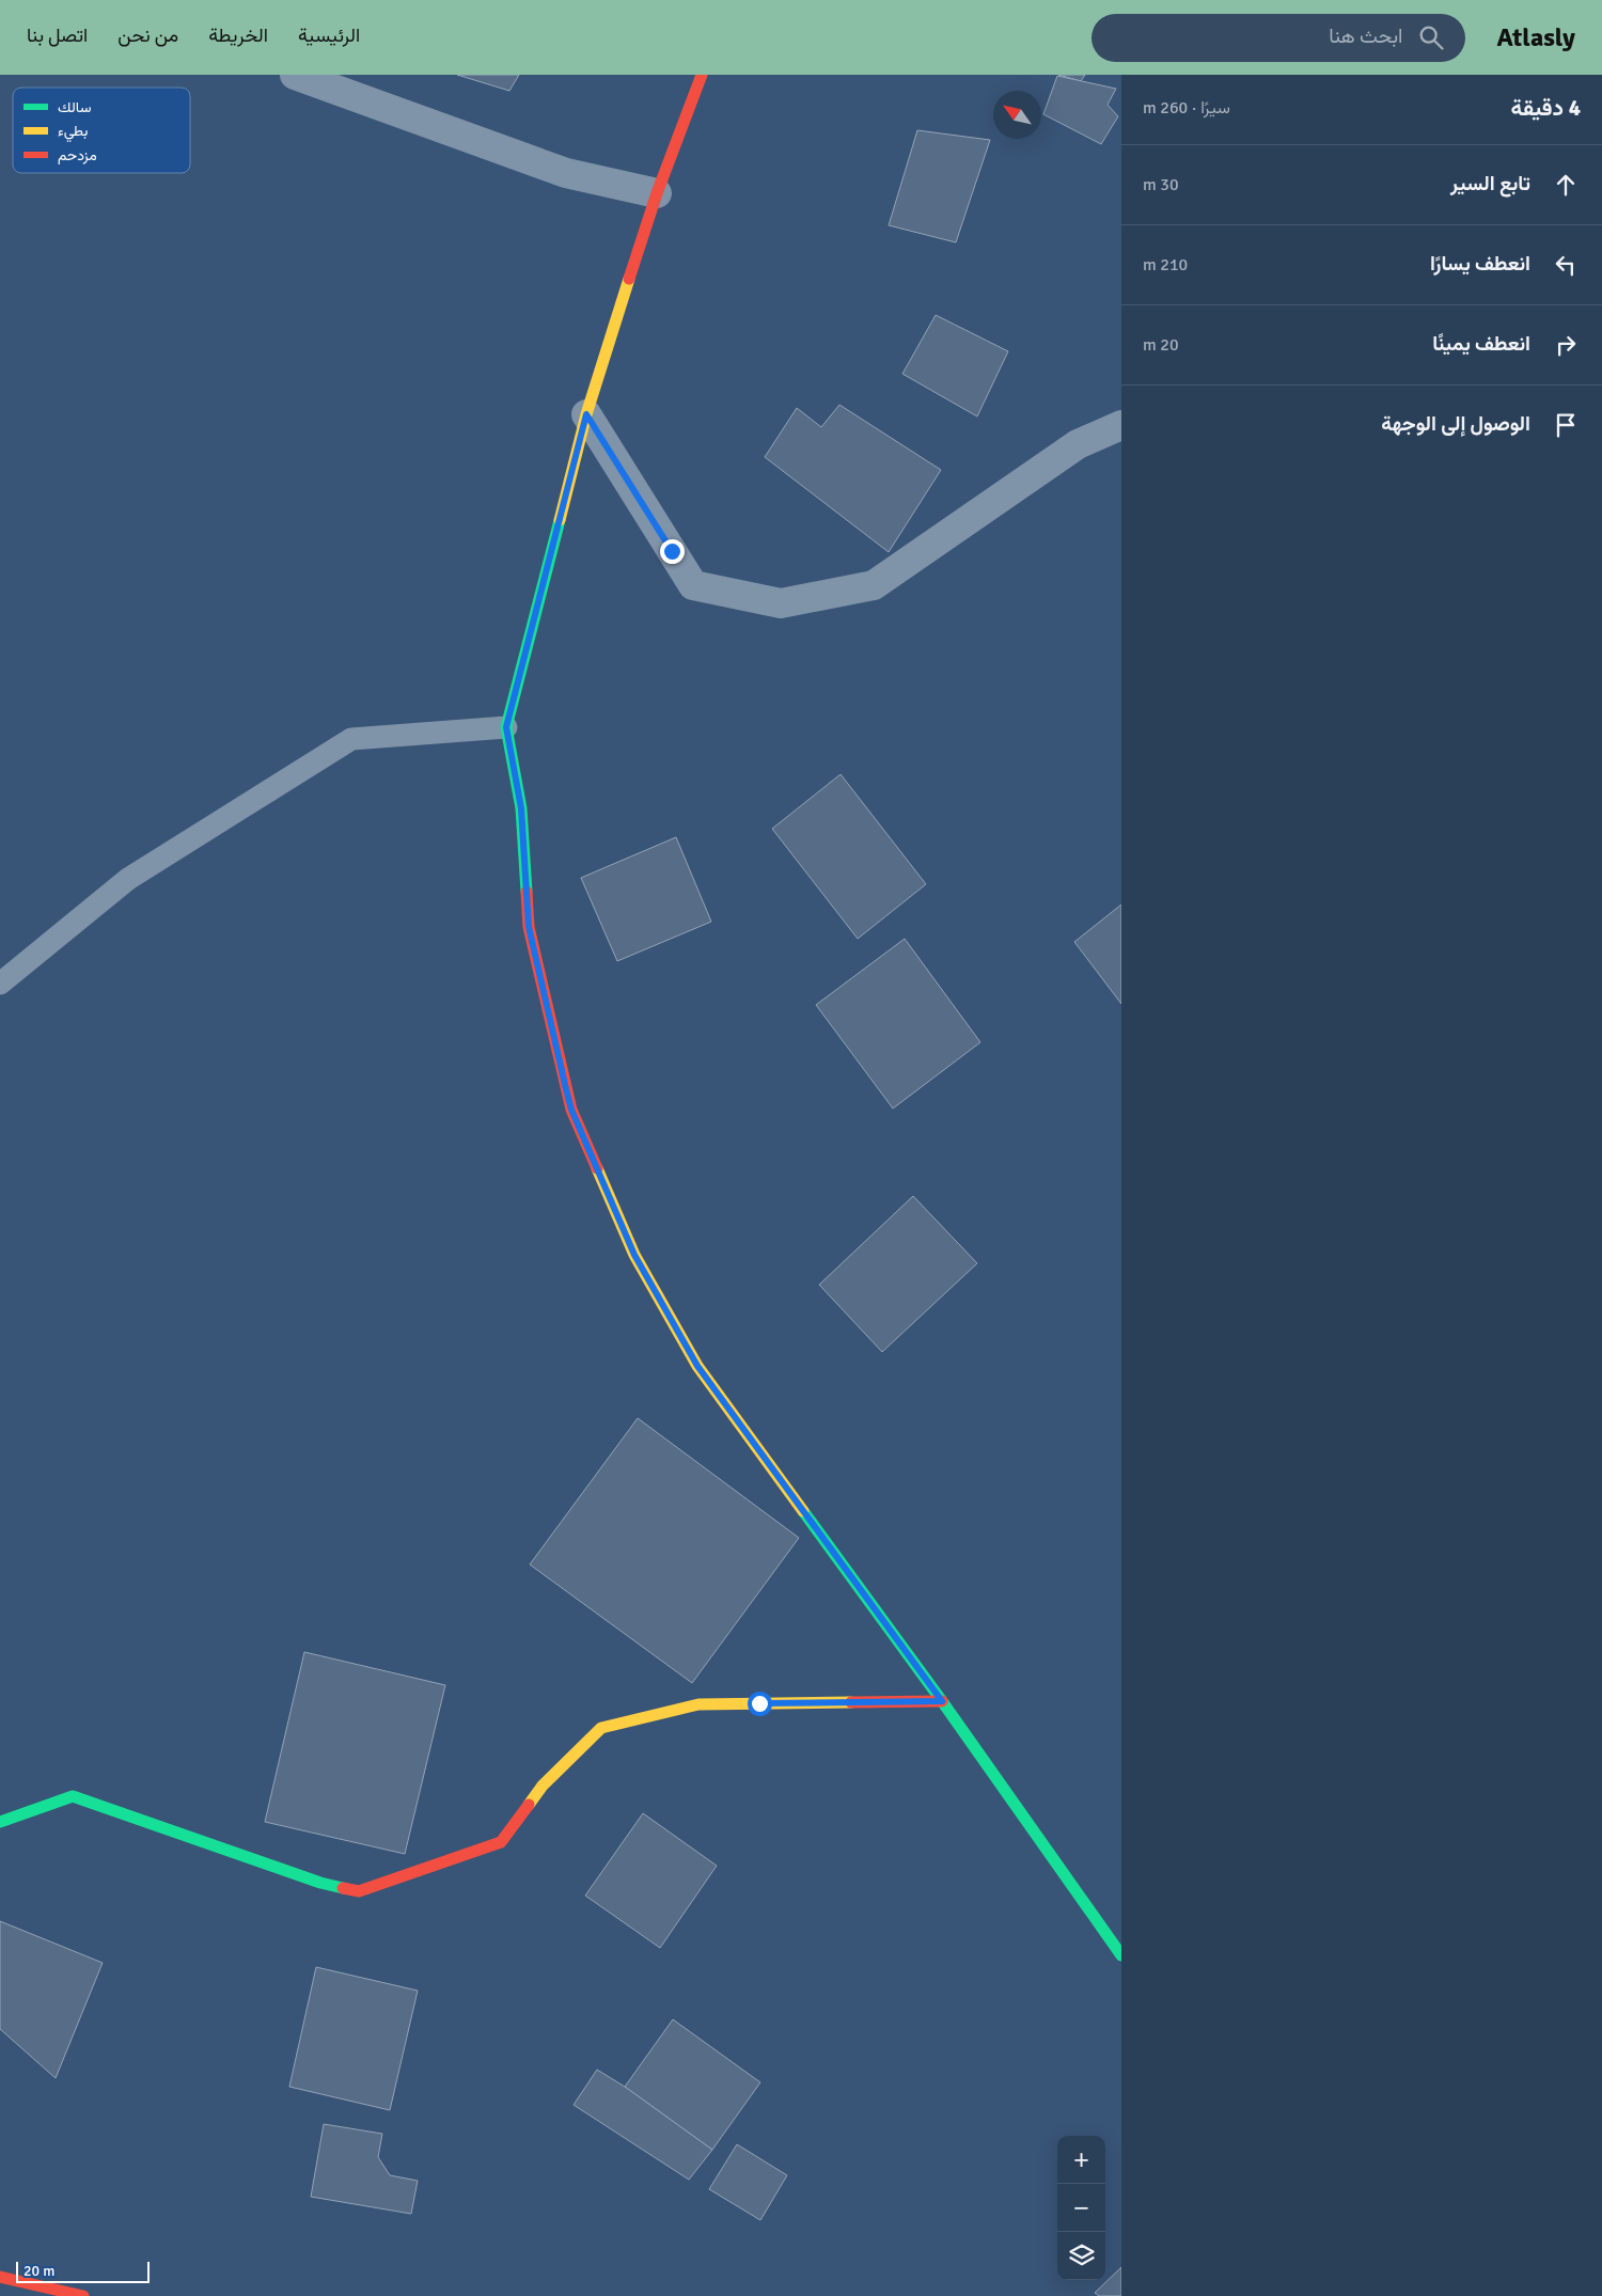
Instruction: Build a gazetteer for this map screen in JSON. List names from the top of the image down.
{
  "legend": ["سالك", "بطيء", "مزدحم"],
  "scale_bar": "20 m",
  "north": "top left",
  "page": {
    "header": "Atlasly",
    "search": "ابحث هنا",
    "nav": [
      "الرئيسية",
      "الخريطة",
      "من نحن",
      "اتصل بنا"
    ],
    "heading": ["4 دقيقة", "سيرًا · 260 m"],
    "list": [
      ["تابع السير", "30 m"],
      ["انعطف يسارًا", "210 m"],
      ["انعطف يمينًا", "20 m"],
      "الوصول إلى الوجهة"
    ],
    "map_buttons": ["+", "−"],
    "scale": "20 m"
  }
}
